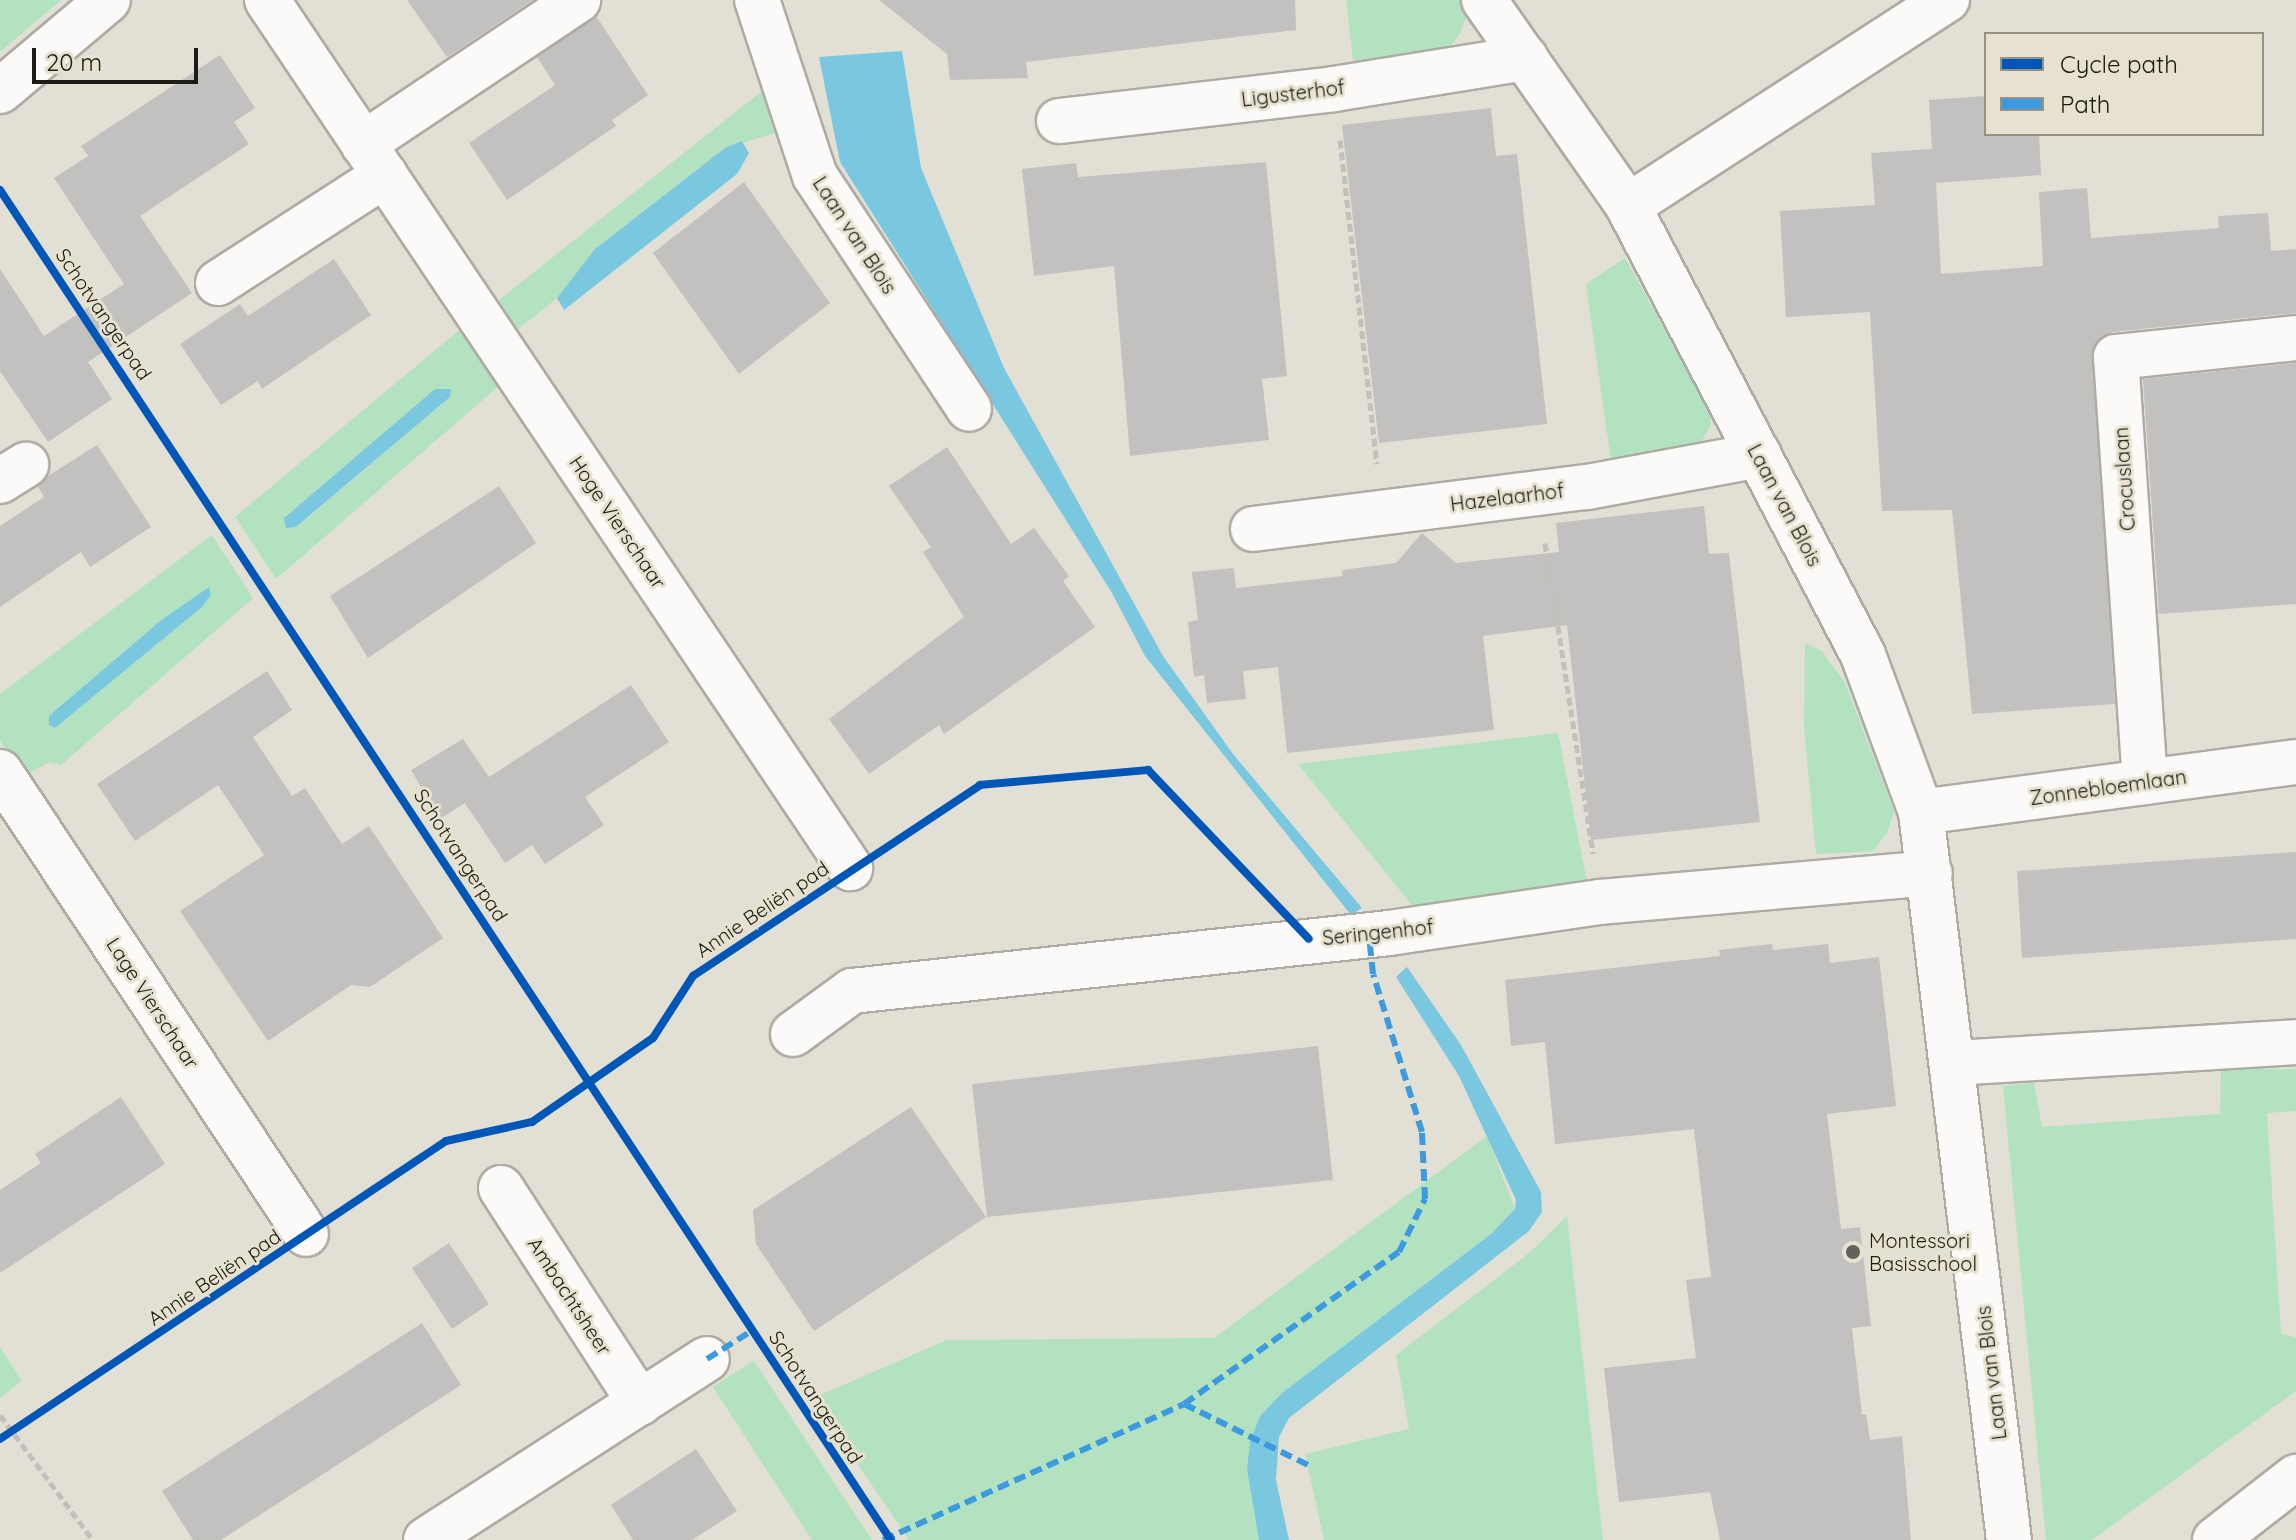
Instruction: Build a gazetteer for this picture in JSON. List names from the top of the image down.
{
  "streets": {
    "street": [
      "Ligusterhof",
      "Laan van Blois",
      "Crocuslaan",
      "Hazelaarhof",
      "Hoge Vierschaar",
      "Zonnebloemlaan",
      "Seringenhof",
      "Lage Vierschaar",
      "Ambachtsheer"
    ],
    "cycle path": ["Schotvangerpad", "Annie Beliën pad"]
  },
  "crossings": [
    ["Ligusterhof", "Laan van Blois"],
    ["Laan van Blois", "Hazelaarhof"],
    ["Laan van Blois", "Zonnebloemlaan"],
    ["Laan van Blois", "Seringenhof"],
    ["Crocuslaan", "Zonnebloemlaan"]
  ],
  "places": ["Montessori Basisschool"],
  "legend": ["Cycle path", "Path"],
  "scale_bar": "20 m"
}
